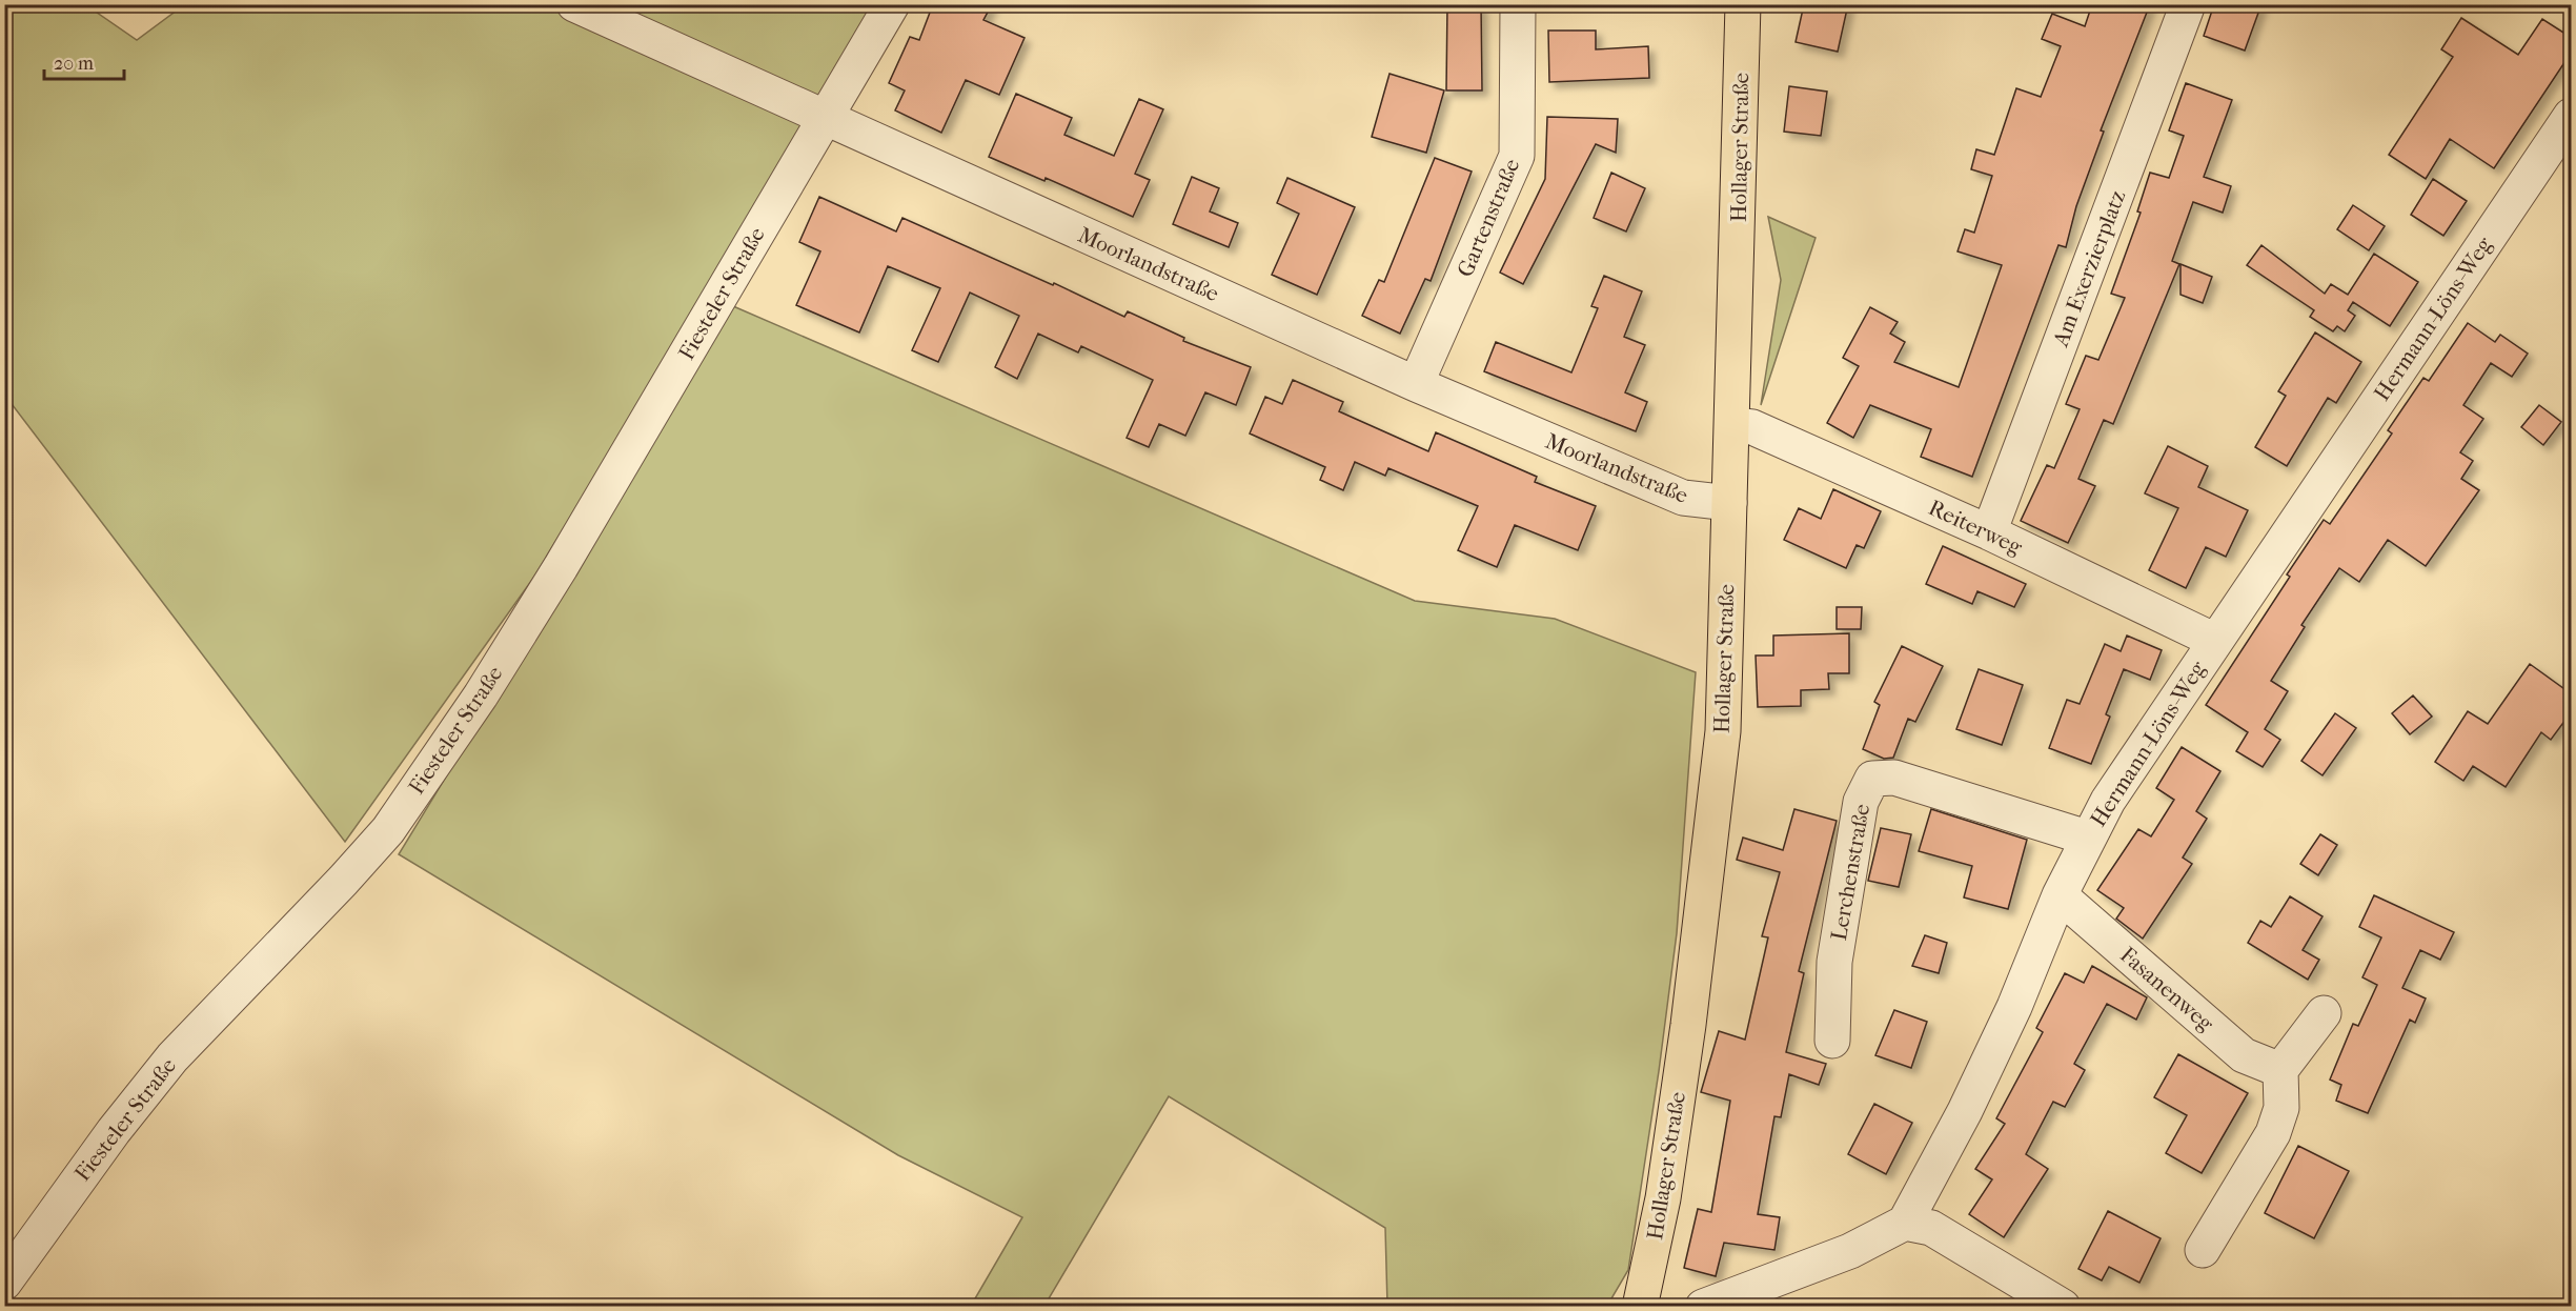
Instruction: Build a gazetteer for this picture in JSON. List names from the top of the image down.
{
  "streets": {
    "main road": ["Hollager Straße"],
    "street": [
      "Gartenstraße",
      "Moorlandstraße",
      "Am Exerzierplatz",
      "Fiesteler Straße",
      "Hermann-Löns-Weg",
      "Reiterweg",
      "Lerchenstraße",
      "Fasanenweg"
    ]
  },
  "crossings": [
    ["Hollager Straße", "Moorlandstraße"],
    ["Hollager Straße", "Reiterweg"],
    ["Gartenstraße", "Moorlandstraße"],
    ["Moorlandstraße", "Fiesteler Straße"],
    ["Am Exerzierplatz", "Reiterweg"],
    ["Hermann-Löns-Weg", "Reiterweg"],
    ["Hermann-Löns-Weg", "Lerchenstraße"],
    ["Hermann-Löns-Weg", "Fasanenweg"]
  ],
  "scale_bar": "20 m"
}
